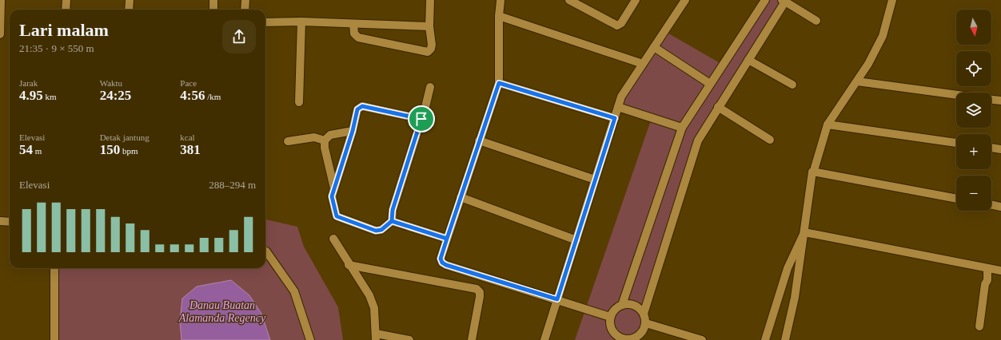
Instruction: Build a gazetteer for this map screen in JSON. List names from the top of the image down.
{
  "water": ["Danau Buatan Alamanda Regency"],
  "north": "bottom",
  "page": {
    "map_buttons": ["+", "−"],
    "heading": ["Lari malam", "21:35 · 9 × 550 m"],
    "stats": [
      ["Jarak", "4.95 km"],
      ["Waktu", "24:25"],
      ["Pace", "4:56 /km"],
      ["Elevasi", "54 m"],
      ["Detak jantung", "150 bpm"],
      ["kcal", "381"]
    ],
    "chart": ["Elevasi", "288–294 m"]
  }
}
